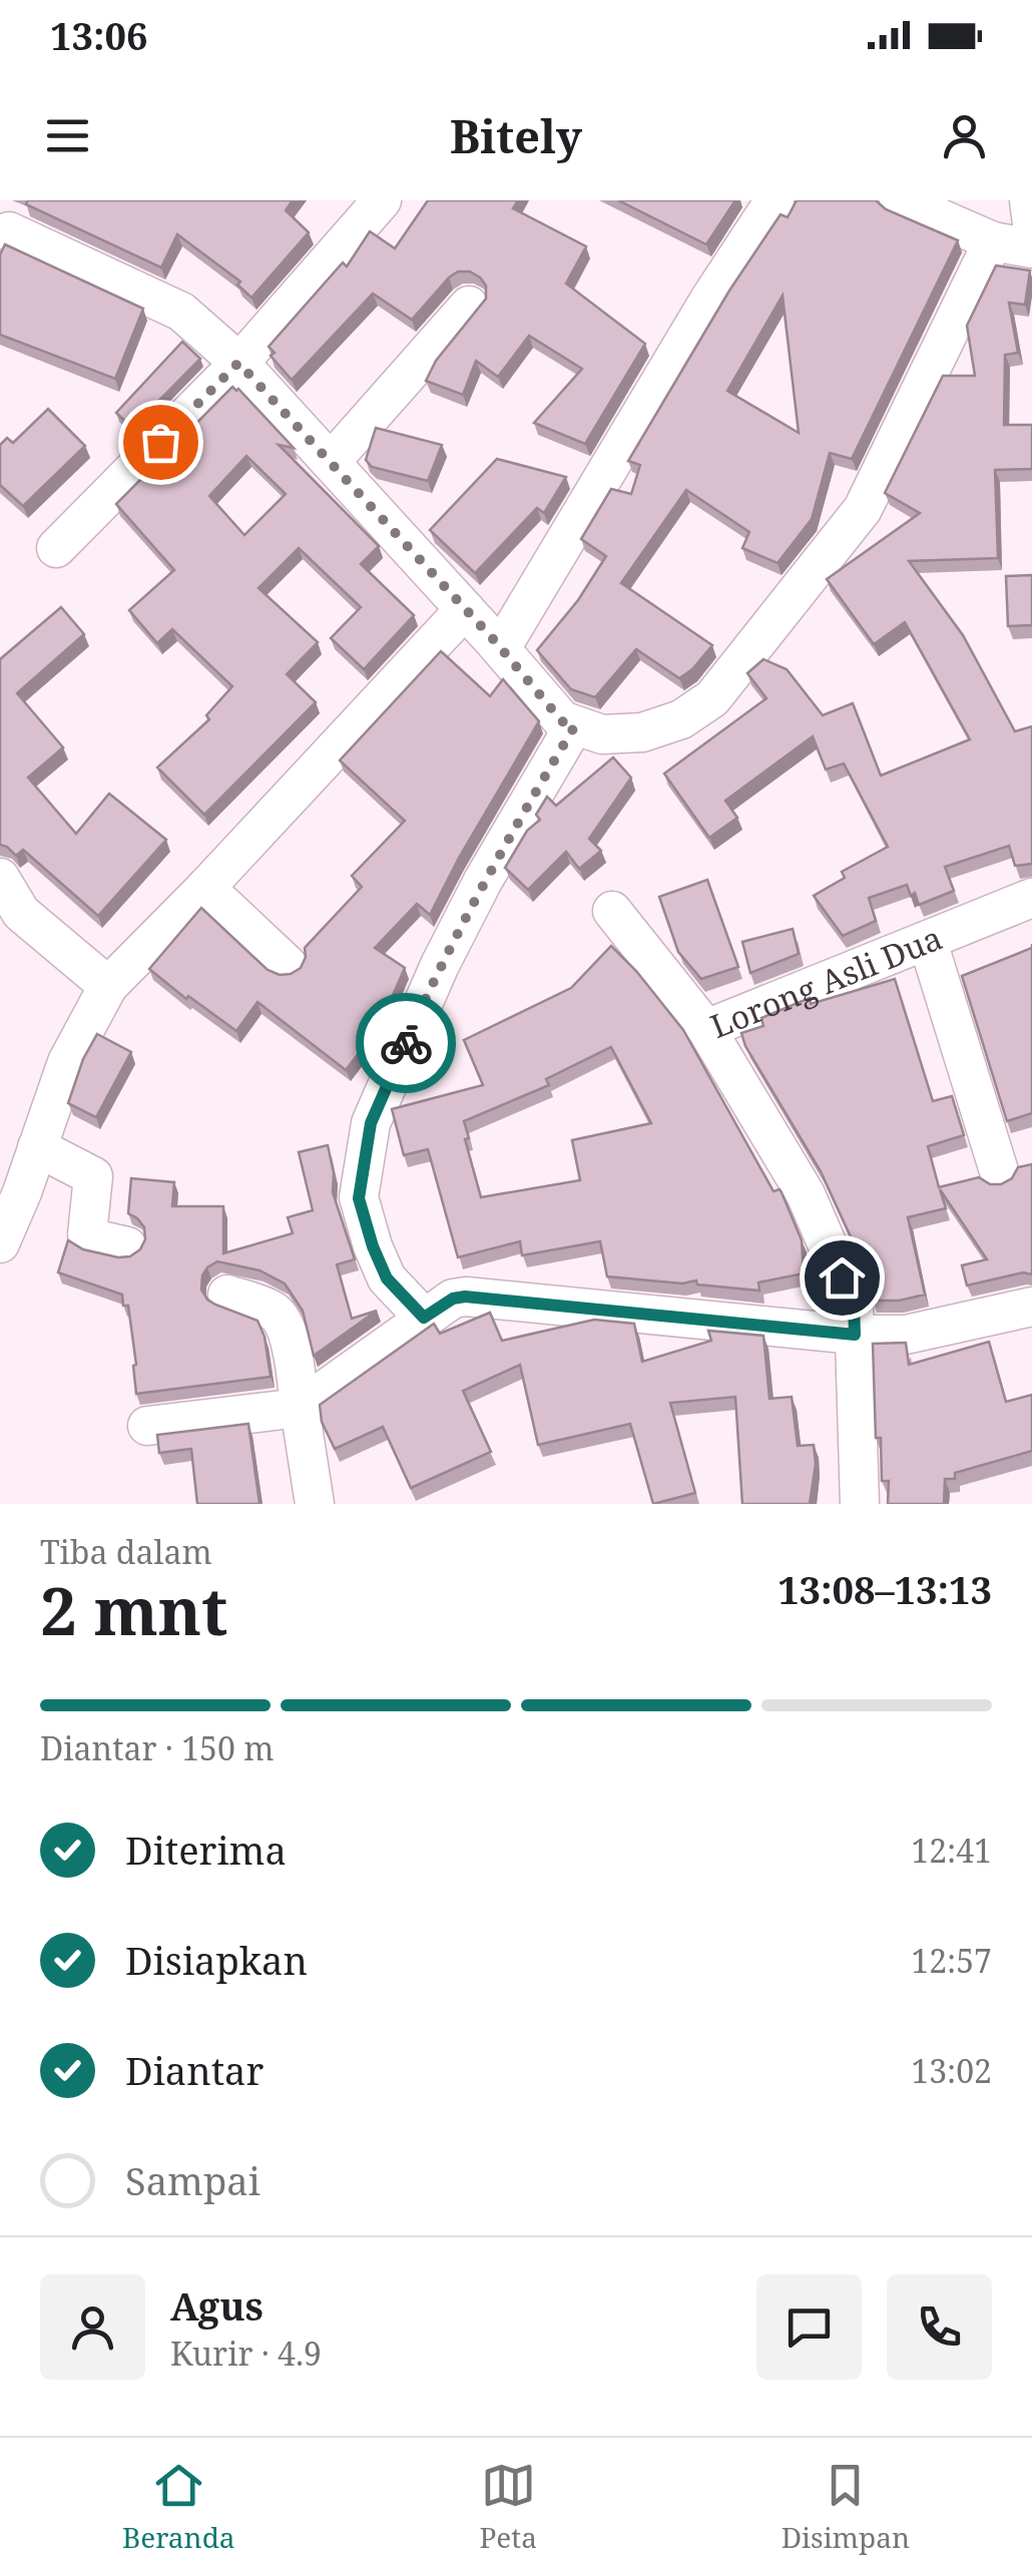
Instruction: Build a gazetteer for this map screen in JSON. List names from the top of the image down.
{
  "streets": {
    "street": ["Lorong Asli Dua"]
  },
  "page": {
    "status": "13:06",
    "header": "Bitely",
    "heading": ["2 mnt", "Tiba dalam", "13:08–13:13"],
    "panel": ["Agus", "Kurir · 4.9"],
    "bar": "Diantar · 150 m",
    "list": [
      ["Diterima", "12:41"],
      ["Disiapkan", "12:57"],
      ["Diantar", "13:02"],
      "Sampai"
    ],
    "tabs": ["Beranda", "Peta", "Disimpan"]
  }
}
